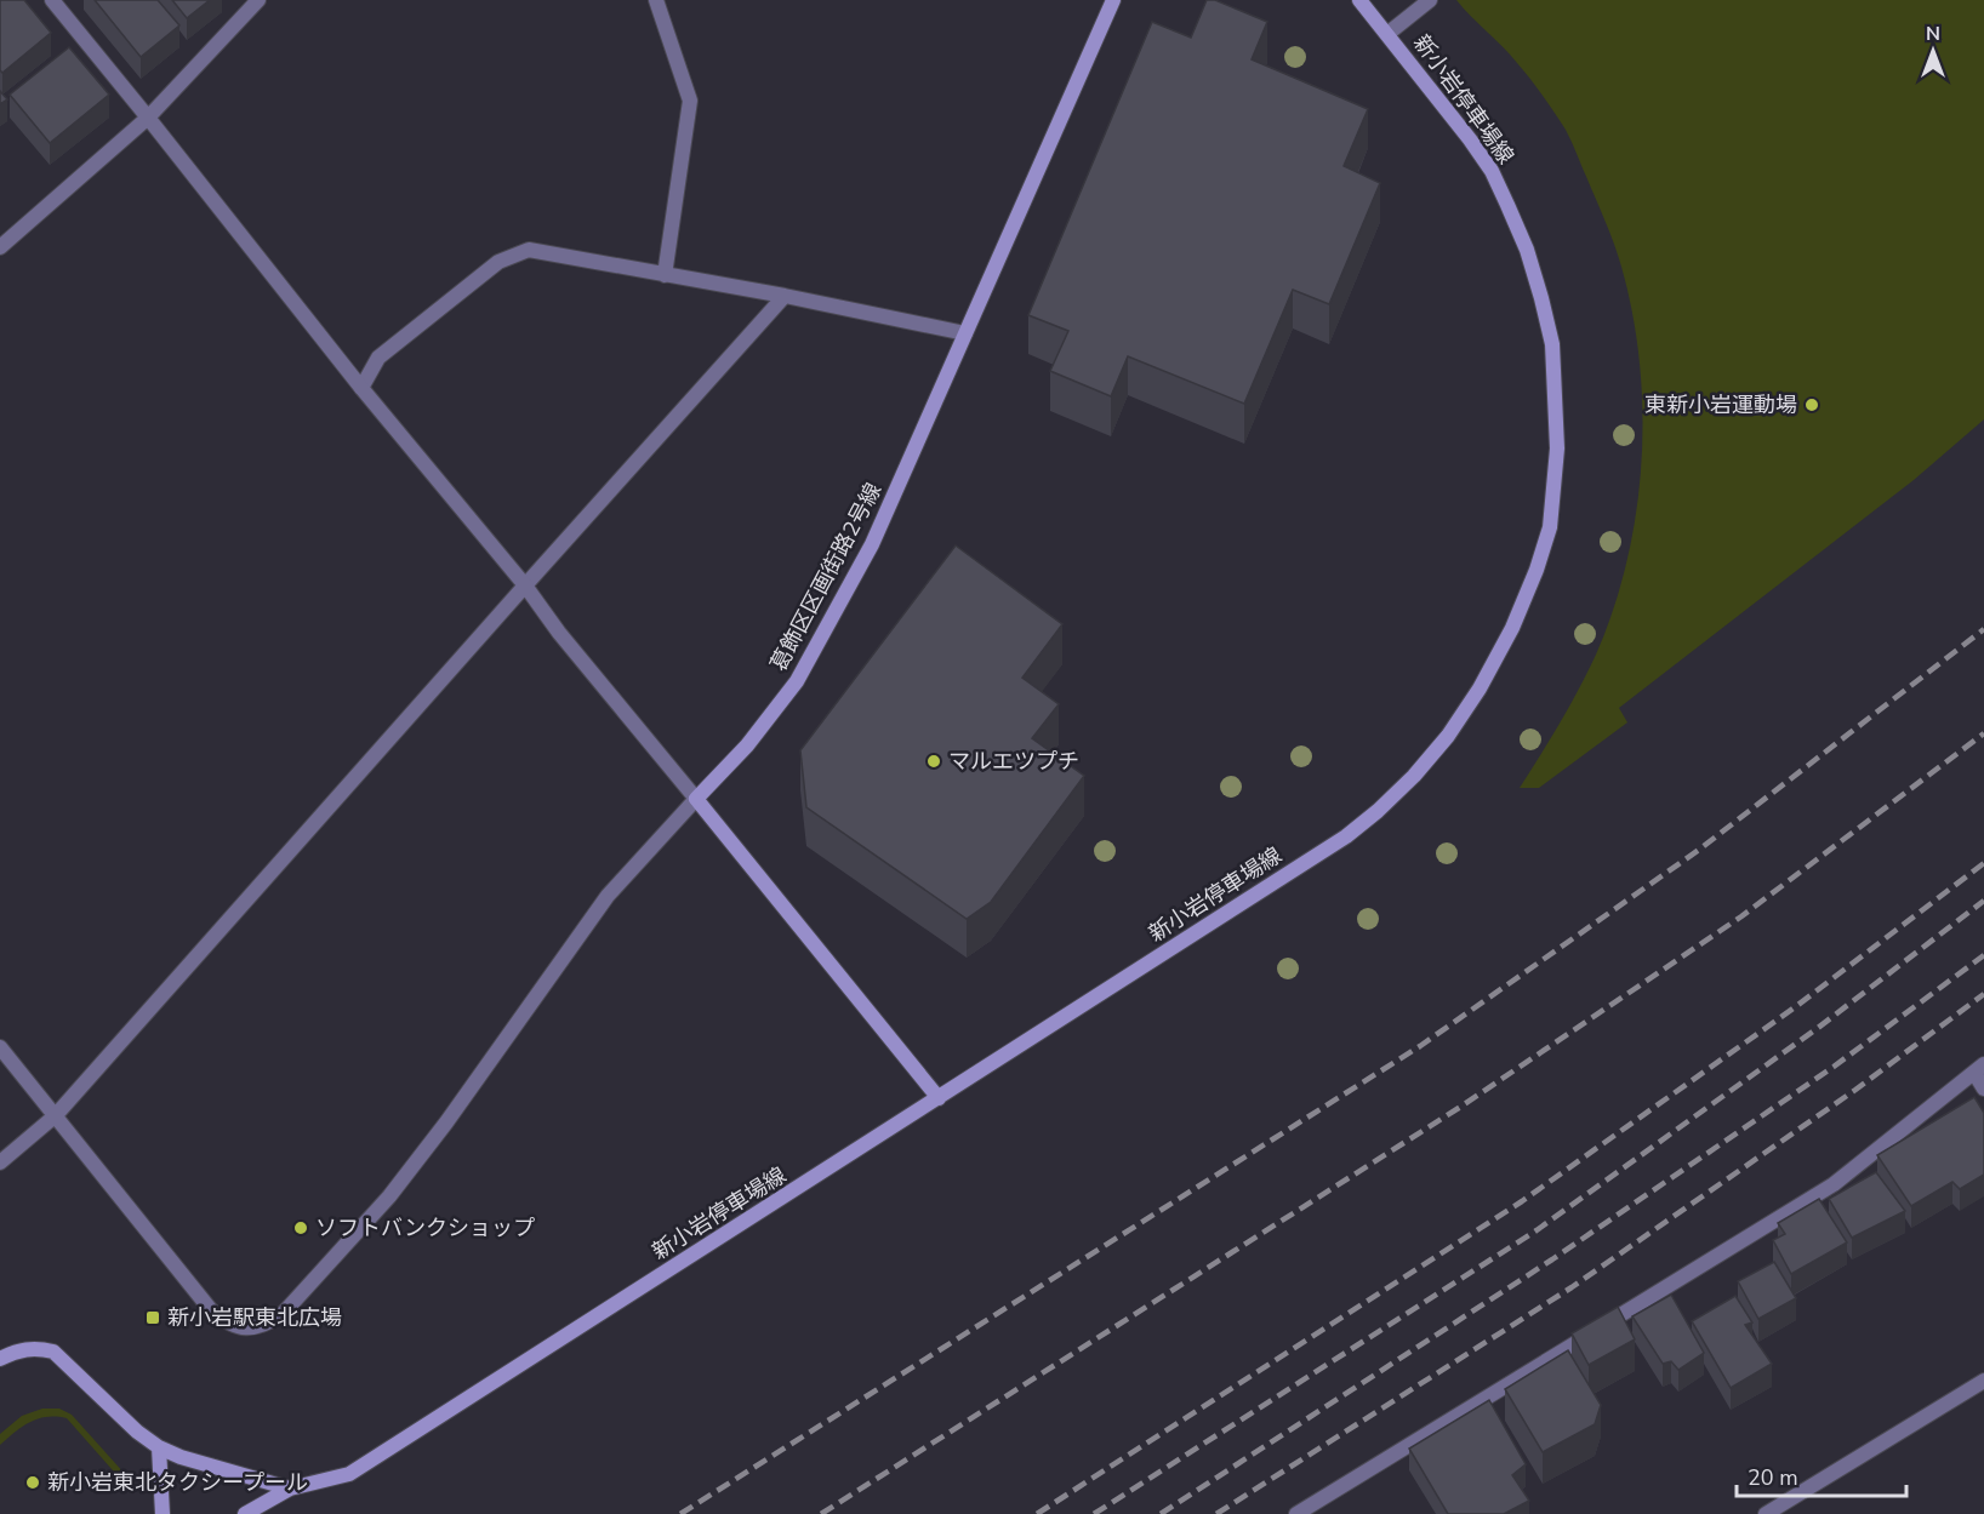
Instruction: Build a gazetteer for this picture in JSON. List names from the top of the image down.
{
  "streets": {
    "street": ["新小岩停車場線", "葛飾区区画街路2号線"]
  },
  "places": {
    "other": [
      "東新小岩運動場",
      "マルエツプチ",
      "ソフトバンクショップ",
      "新小岩東北タクシープール"
    ],
    "transit": ["新小岩駅東北広場"]
  },
  "scale_bar": "20 m",
  "north": "top"
}
